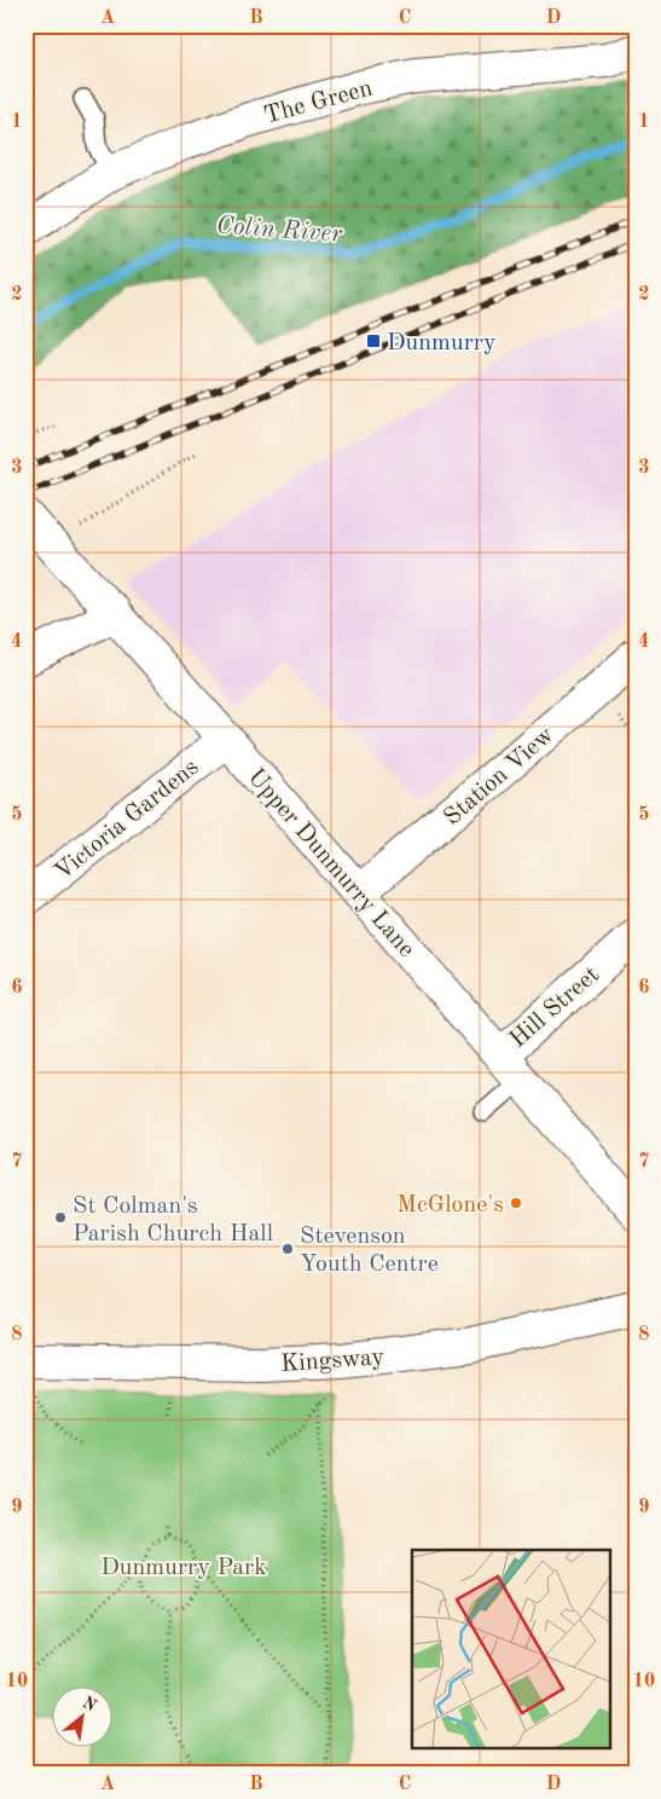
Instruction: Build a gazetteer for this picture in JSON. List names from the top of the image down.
{
  "streets": {
    "street": [
      "The Green",
      "Station View",
      "Victoria Gardens",
      "Upper Dunmurry Lane",
      "Hill Street",
      "Kingsway"
    ]
  },
  "crossings": [
    ["Station View", "Upper Dunmurry Lane"],
    ["Victoria Gardens", "Upper Dunmurry Lane"],
    ["Upper Dunmurry Lane", "Hill Street"]
  ],
  "water": ["Colin River"],
  "parks": ["Dunmurry Park"],
  "places": {
    "transit": ["Dunmurry"],
    "other": ["McGlone's", "St Colman's Parish Church Hall", "Stevenson Youth Centre"]
  },
  "north": "top right",
  "grid": {
    "columns": [
      "A",
      "B",
      "C",
      "D"
    ],
    "rows": [
      "1",
      "2",
      "3",
      "4",
      "5",
      "6",
      "7",
      "8",
      "9",
      "10"
    ]
  }
}
